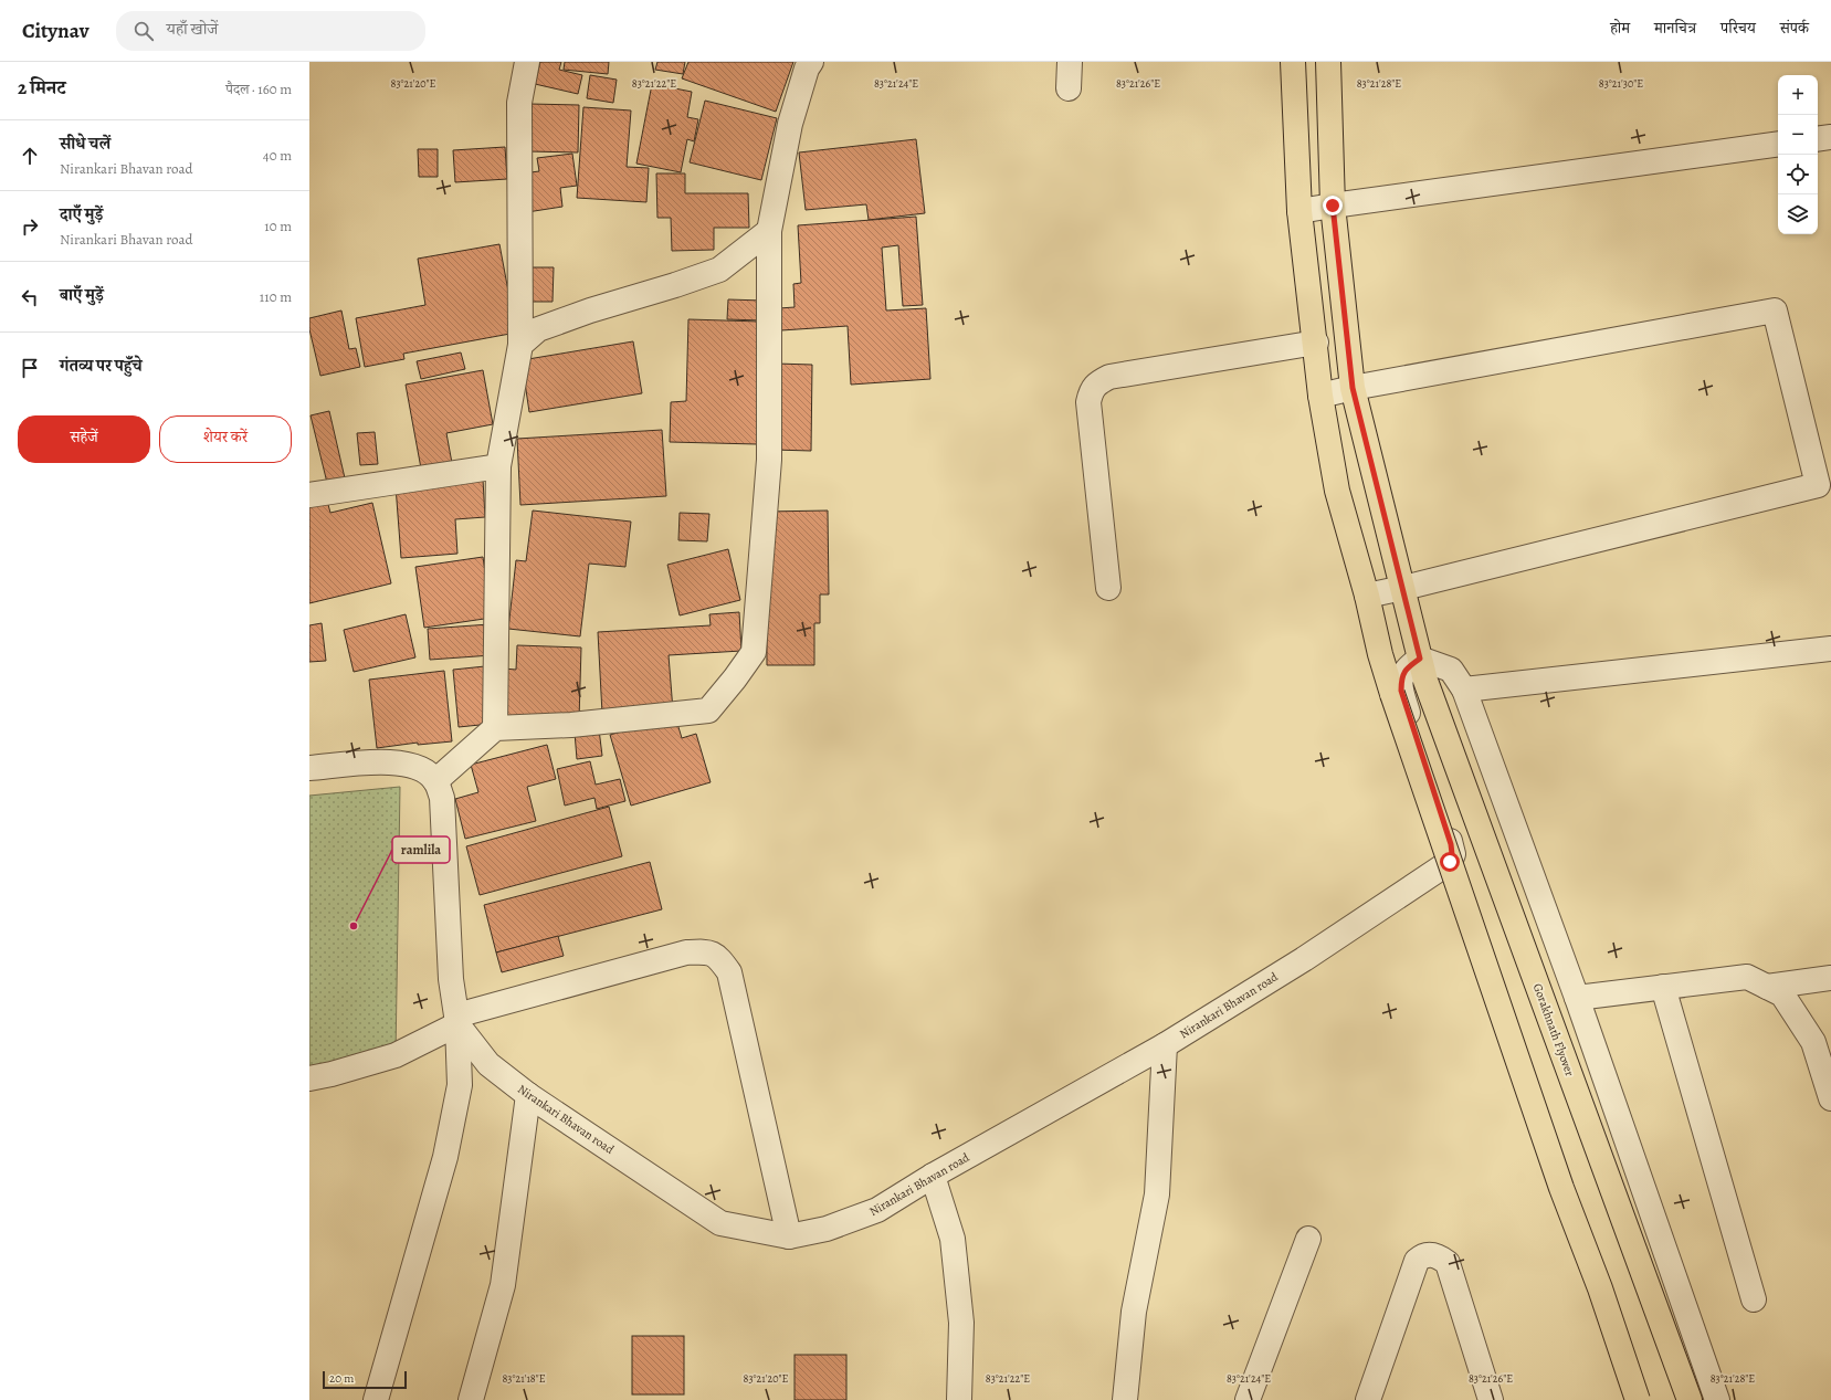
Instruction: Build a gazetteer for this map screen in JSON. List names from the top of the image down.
{
  "streets": {
    "main road": ["Gorakhnath Flyover"],
    "street": ["Nirankari Bhavan road"]
  },
  "crossings": [
    ["Nirankari Bhavan road", "Gorakhnath Flyover"]
  ],
  "places": ["ramlila"],
  "scale_bar": "20 m",
  "page": {
    "header": "Citynav",
    "search": "यहाँ खोजें",
    "nav": [
      "होम",
      "मानचित्र",
      "परिचय",
      "संपर्क"
    ],
    "heading": ["2 मिनट", "पैदल · 160 m"],
    "map_buttons": ["+", "−"],
    "list": [
      ["सीधे चलें", "Nirankari Bhavan road", "40 m"],
      ["दाएँ मुड़ें", "Nirankari Bhavan road", "10 m"],
      ["बाएँ मुड़ें", "110 m"],
      "गंतव्य पर पहुँचे"
    ],
    "buttons": ["सहेजें", "शेयर करें"],
    "scale": "20 m"
  },
  "coordinates": [
    "83°21'20\"E",
    "83°21'22\"E",
    "83°21'24\"E",
    "83°21'26\"E",
    "83°21'28\"E",
    "83°21'30\"E",
    "83°21'18\"E"
  ]
}
